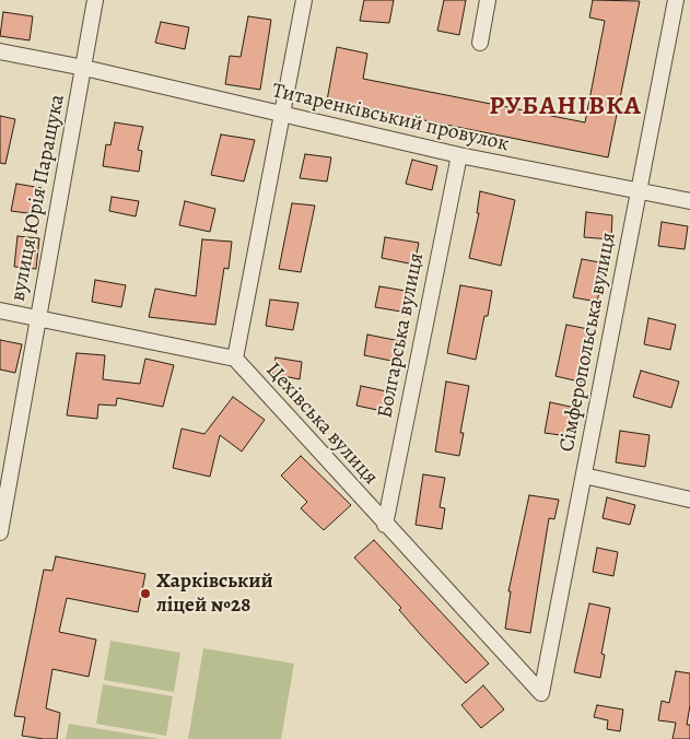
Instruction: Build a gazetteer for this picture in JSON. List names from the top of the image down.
{
  "streets": {
    "street": [
      "Титаренківський провулок",
      "вулиця Юрія Паращука",
      "Болгарська вулиця",
      "Сімферопольська вулиця",
      "Цехівська вулиця"
    ]
  },
  "crossings": [
    ["Титаренківський провулок", "вулиця Юрія Паращука"],
    ["Титаренківський провулок", "Болгарська вулиця"],
    ["Титаренківський провулок", "Сімферопольська вулиця"],
    ["вулиця Юрія Паращука", "Цехівська вулиця"],
    ["Болгарська вулиця", "Цехівська вулиця"],
    ["Сімферопольська вулиця", "Цехівська вулиця"]
  ],
  "districts": ["РУБАНІВКА"],
  "places": ["Харківський ліцей №28"]
}
